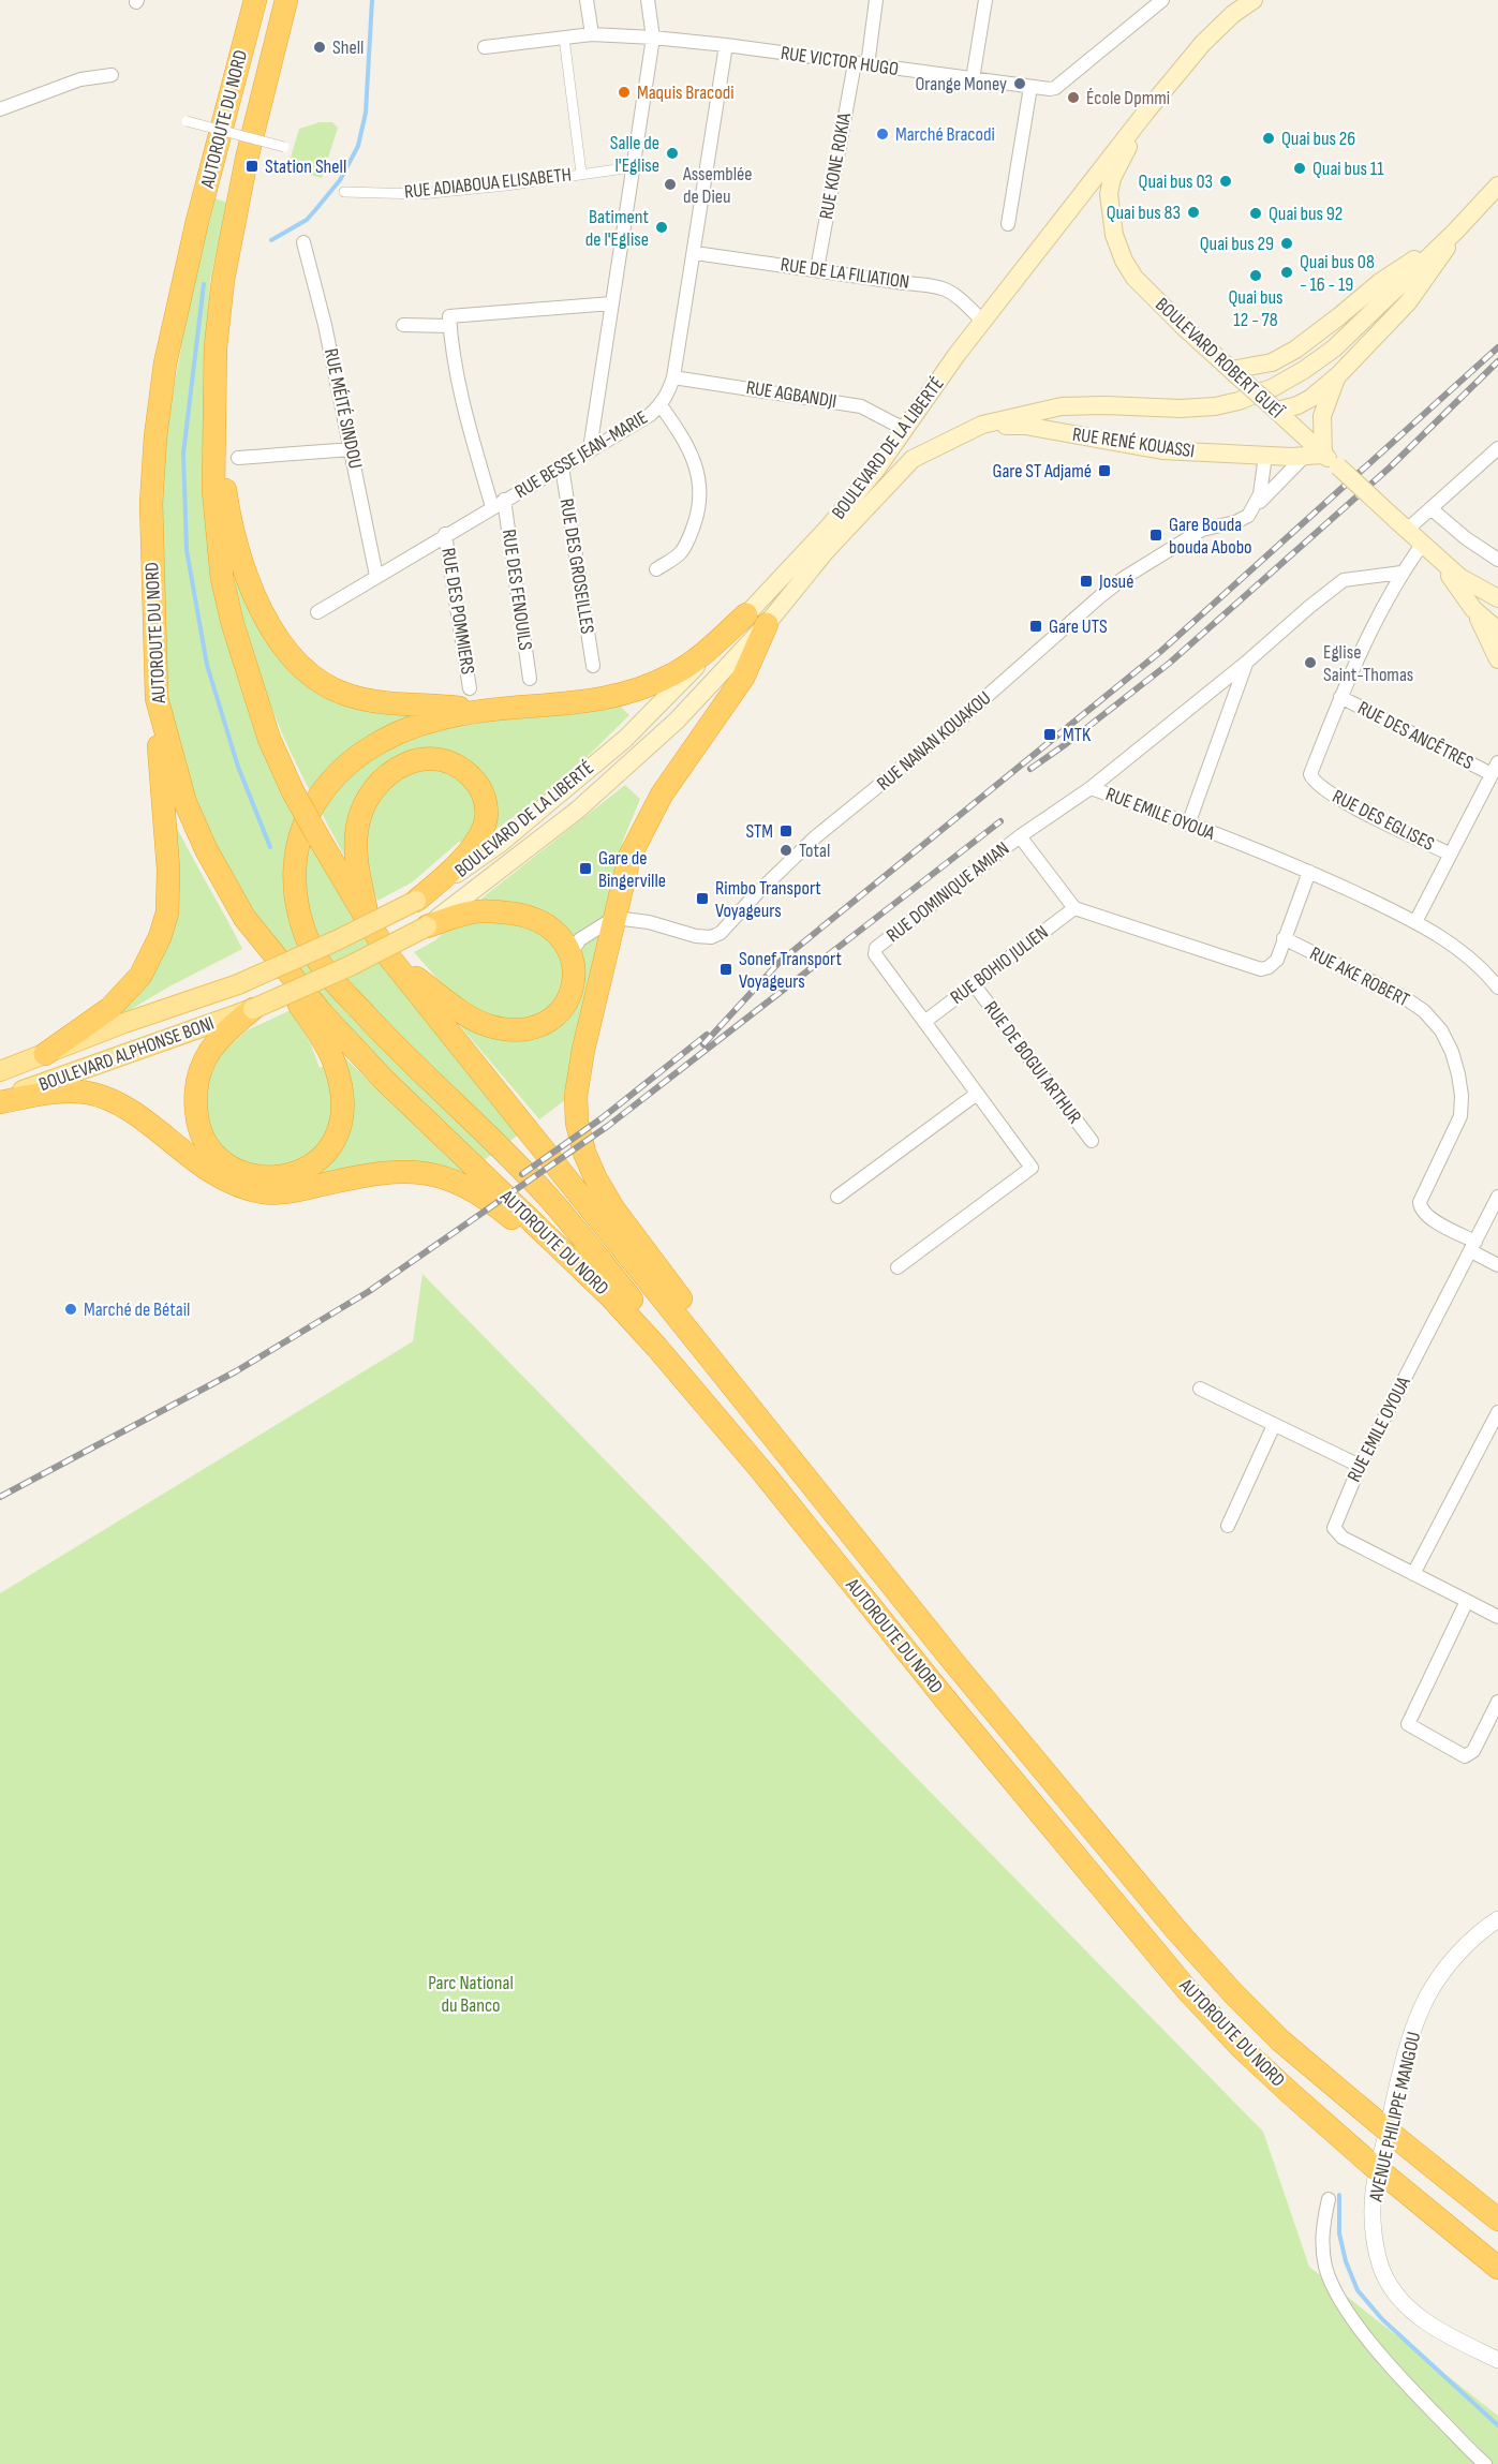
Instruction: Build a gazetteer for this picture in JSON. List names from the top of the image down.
{
  "streets": {
    "highway": ["AUTOROUTE DU NORD"],
    "main road": [
      "BOULEVARD ROBERT GUEÏ",
      "RUE RENÉ KOUASSI",
      "BOULEVARD DE LA LIBERTÉ",
      "BOULEVARD ALPHONSE BONI"
    ],
    "street": [
      "RUE VICTOR HUGO",
      "RUE KONE ROKIA",
      "RUE ADIABOUA ELISABETH",
      "RUE DE LA FILIATION",
      "RUE AGBANDJI",
      "RUE MÉITÉ SINDOU",
      "RUE BESSE JEAN-MARIE",
      "RUE DES GROSEILLES",
      "RUE DES FENOUILS",
      "RUE DES POMMIERS",
      "RUE DES ANCÊTRES",
      "RUE NANAN KOUAKOU",
      "RUE EMILE OYOUA",
      "RUE DES EGLISES",
      "RUE DOMINIQUE AMIAN",
      "RUE BOHIO JULIEN",
      "RUE AKE ROBERT",
      "RUE DE BOGUI ARTHUR",
      "AVENUE PHILIPPE MANGOU"
    ]
  },
  "crossings": [
    ["RUE VICTOR HUGO", "RUE KONE ROKIA"],
    ["RUE VICTOR HUGO", "RUE BESSE JEAN-MARIE"],
    ["RUE KONE ROKIA", "RUE DE LA FILIATION"],
    ["RUE DE LA FILIATION", "BOULEVARD DE LA LIBERTÉ"],
    ["RUE DE LA FILIATION", "RUE BESSE JEAN-MARIE"],
    ["BOULEVARD ROBERT GUEÏ", "RUE RENÉ KOUASSI"],
    ["BOULEVARD ROBERT GUEÏ", "BOULEVARD DE LA LIBERTÉ"],
    ["BOULEVARD ROBERT GUEÏ", "RUE DES EGLISES"],
    ["RUE AGBANDJI", "BOULEVARD DE LA LIBERTÉ"],
    ["RUE AGBANDJI", "RUE BESSE JEAN-MARIE"],
    ["RUE MÉITÉ SINDOU", "RUE BESSE JEAN-MARIE"],
    ["RUE RENÉ KOUASSI", "RUE NANAN KOUAKOU"],
    ["BOULEVARD DE LA LIBERTÉ", "BOULEVARD ALPHONSE BONI"],
    ["RUE BESSE JEAN-MARIE", "RUE DES GROSEILLES"],
    ["RUE BESSE JEAN-MARIE", "RUE DES FENOUILS"],
    ["RUE BESSE JEAN-MARIE", "RUE DES POMMIERS"],
    ["RUE DES ANCÊTRES", "RUE DES EGLISES"],
    ["RUE EMILE OYOUA", "RUE DES EGLISES"],
    ["RUE EMILE OYOUA", "RUE AKE ROBERT"],
    ["RUE DOMINIQUE AMIAN", "RUE BOHIO JULIEN"],
    ["RUE BOHIO JULIEN", "RUE DE BOGUI ARTHUR"]
  ],
  "parks": ["Parc National du Banco"],
  "places": {
    "other": [
      "Shell",
      "Orange Money",
      "Maquis Bracodi",
      "École Dpmmi",
      "Marché Bracodi",
      "Quai bus 26",
      "Salle de l'Eglise",
      "Quai bus 11",
      "Quai bus 03",
      "Assemblée de Dieu",
      "Quai bus 83",
      "Quai bus 92",
      "Batiment de l'Eglise",
      "Quai bus 29",
      "Quai bus 08 - 16 - 19",
      "Quai bus 12 - 78",
      "Eglise Saint-Thomas",
      "Total",
      "Marché de Bétail"
    ],
    "transit": [
      "Station Shell",
      "Gare ST Adjamé",
      "Gare Bouda bouda Abobo",
      "Josué",
      "Gare UTS",
      "MTK",
      "STM",
      "Gare de Bingerville",
      "Rimbo Transport Voyageurs",
      "Sonef Transport Voyageurs"
    ]
  }
}
